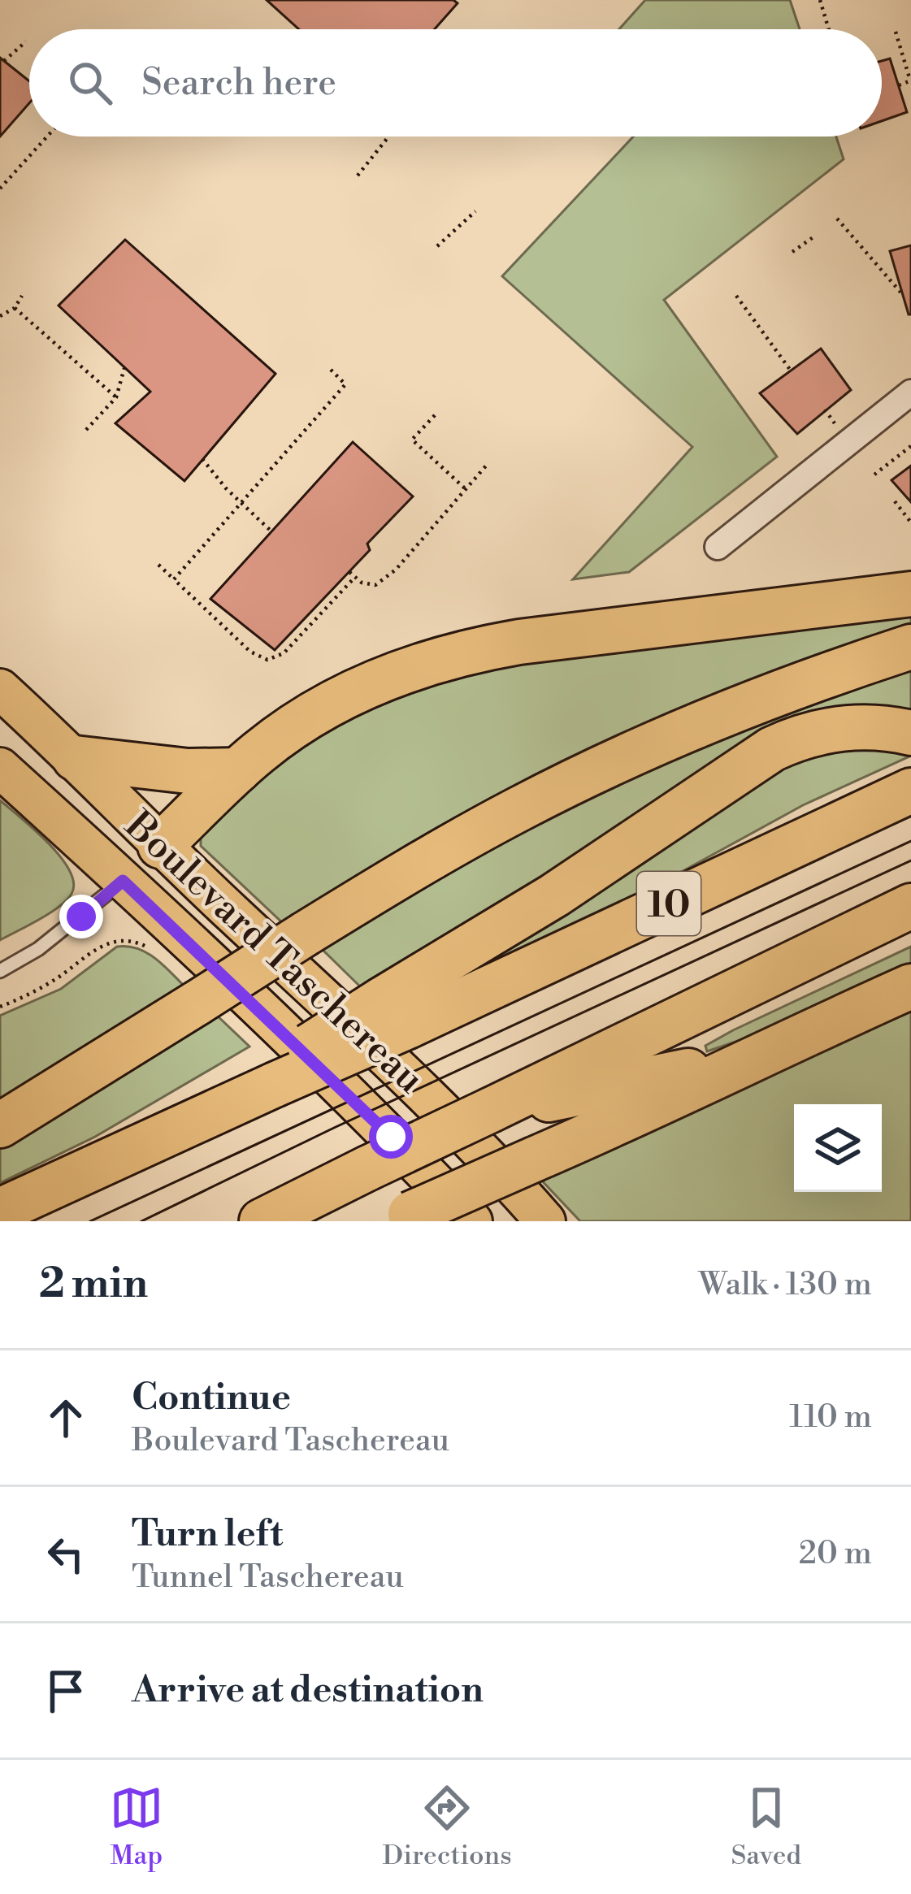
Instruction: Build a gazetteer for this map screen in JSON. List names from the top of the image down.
{
  "streets": {
    "highway": ["10"],
    "main road": ["Boulevard Taschereau"]
  },
  "page": {
    "search": "Search here",
    "heading": ["2 min", "Walk · 130 m"],
    "list": [
      ["Continue", "Boulevard Taschereau", "110 m"],
      ["Turn left", "Tunnel Taschereau", "20 m"],
      "Arrive at destination"
    ],
    "nav": ["Map", "Directions", "Saved"]
  }
}
